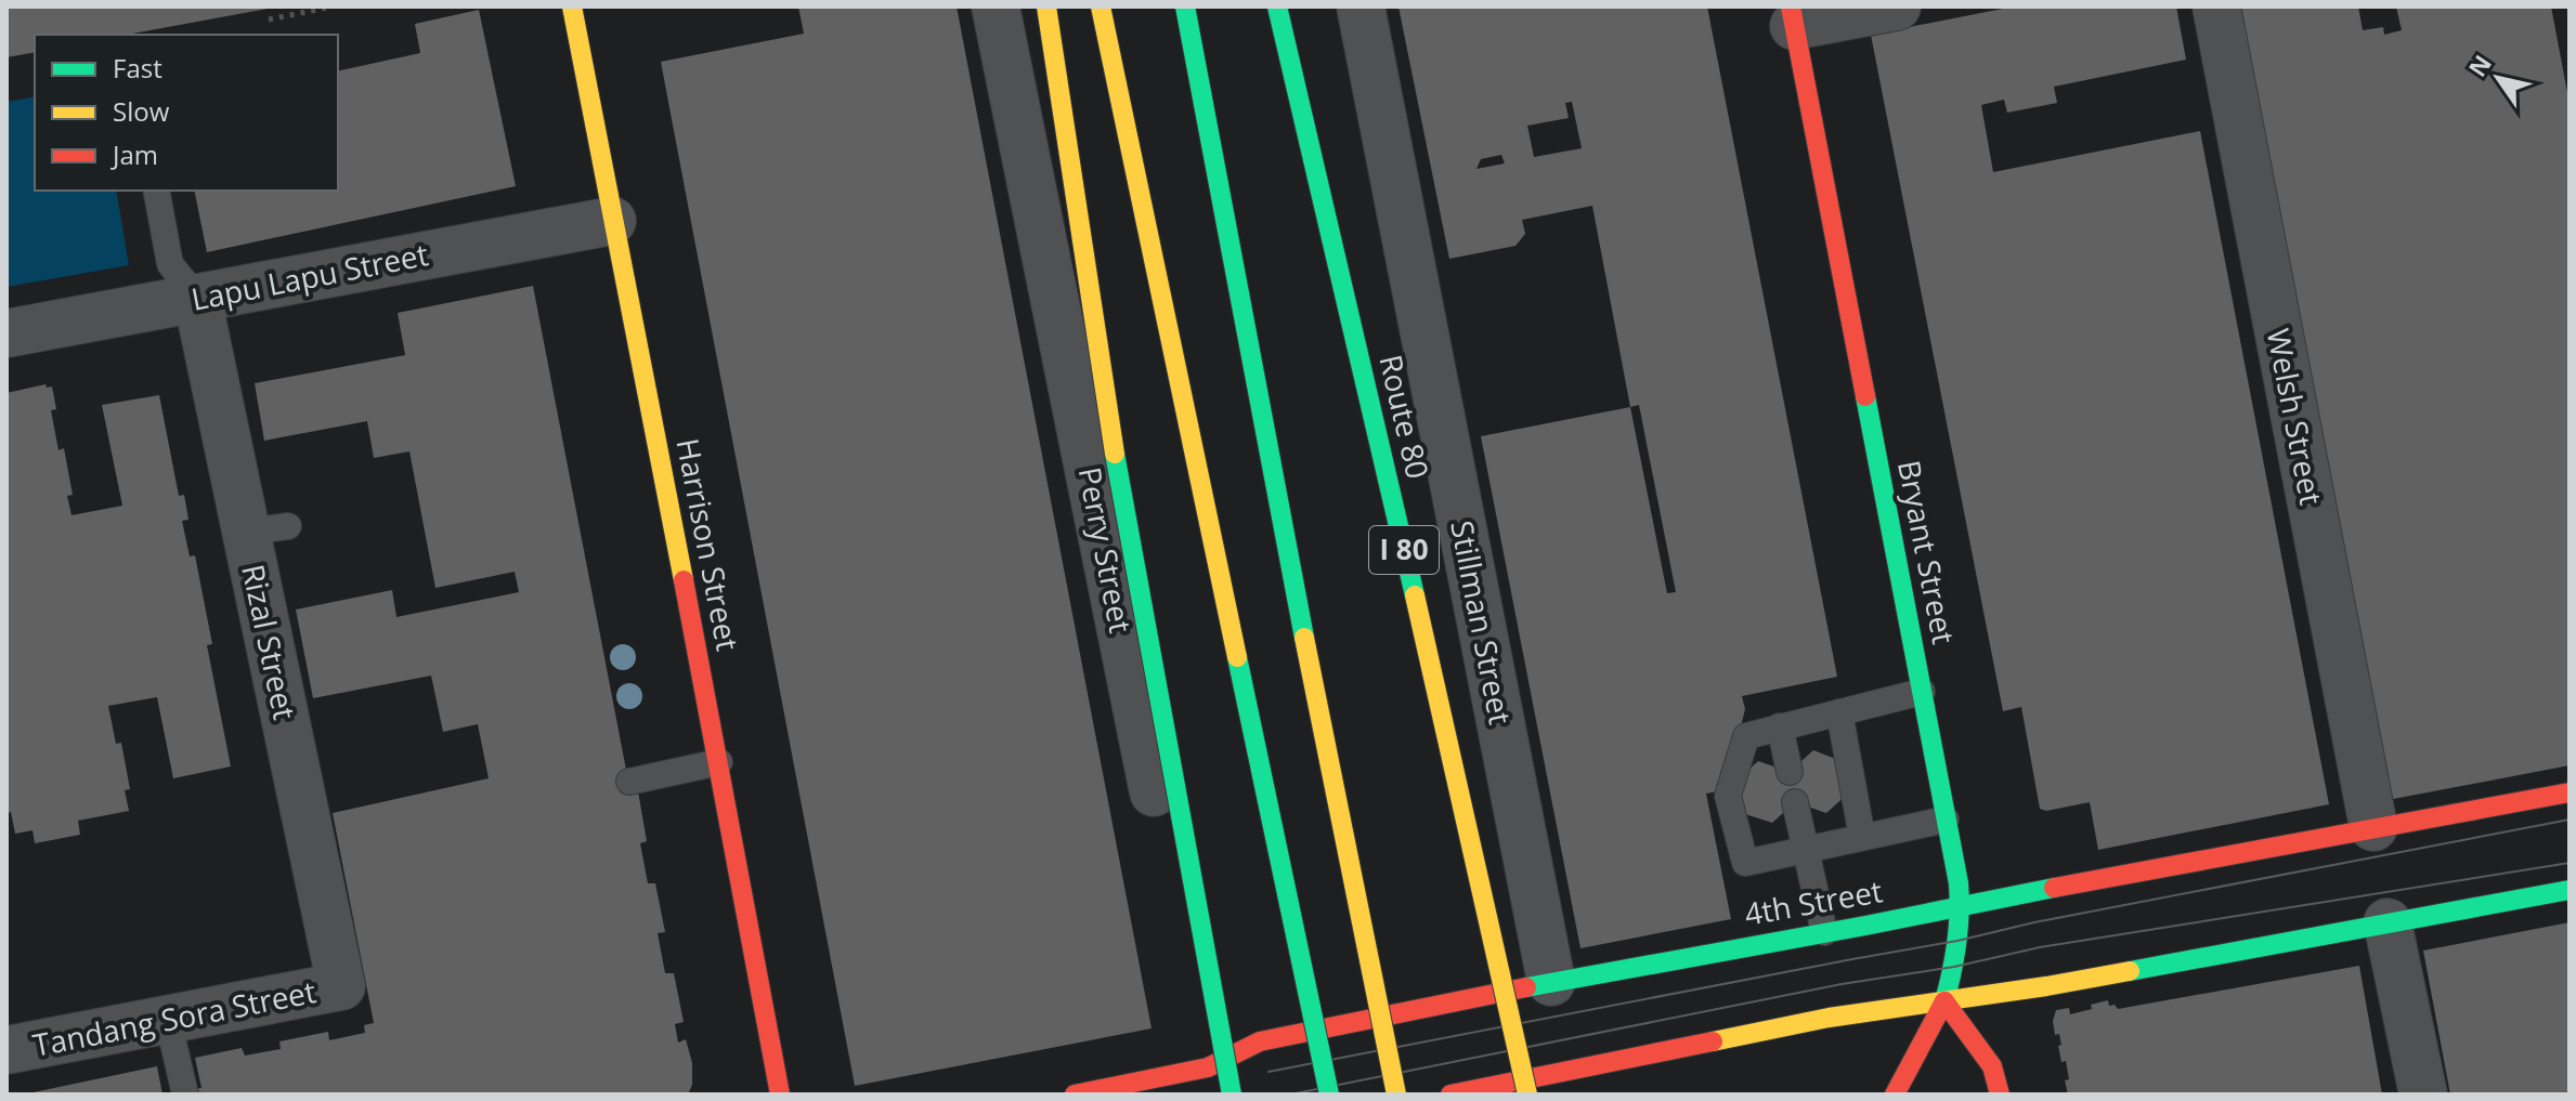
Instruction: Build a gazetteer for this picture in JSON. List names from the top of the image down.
{
  "streets": {
    "main road": [
      "Route 80",
      "Harrison Street",
      "I 80",
      "Bryant Street",
      "4th Street"
    ],
    "street": [
      "Lapu Lapu Street",
      "Welsh Street",
      "Perry Street",
      "Stillman Street",
      "Rizal Street",
      "Tandang Sora Street"
    ]
  },
  "crossings": [
    ["Lapu Lapu Street", "Harrison Street"],
    ["Lapu Lapu Street", "Rizal Street"],
    ["Welsh Street", "4th Street"],
    ["Perry Street", "4th Street"],
    ["Bryant Street", "4th Street"],
    ["Stillman Street", "4th Street"],
    ["Rizal Street", "Tandang Sora Street"]
  ],
  "legend": ["Fast", "Slow", "Jam"],
  "north": "top left"
}
